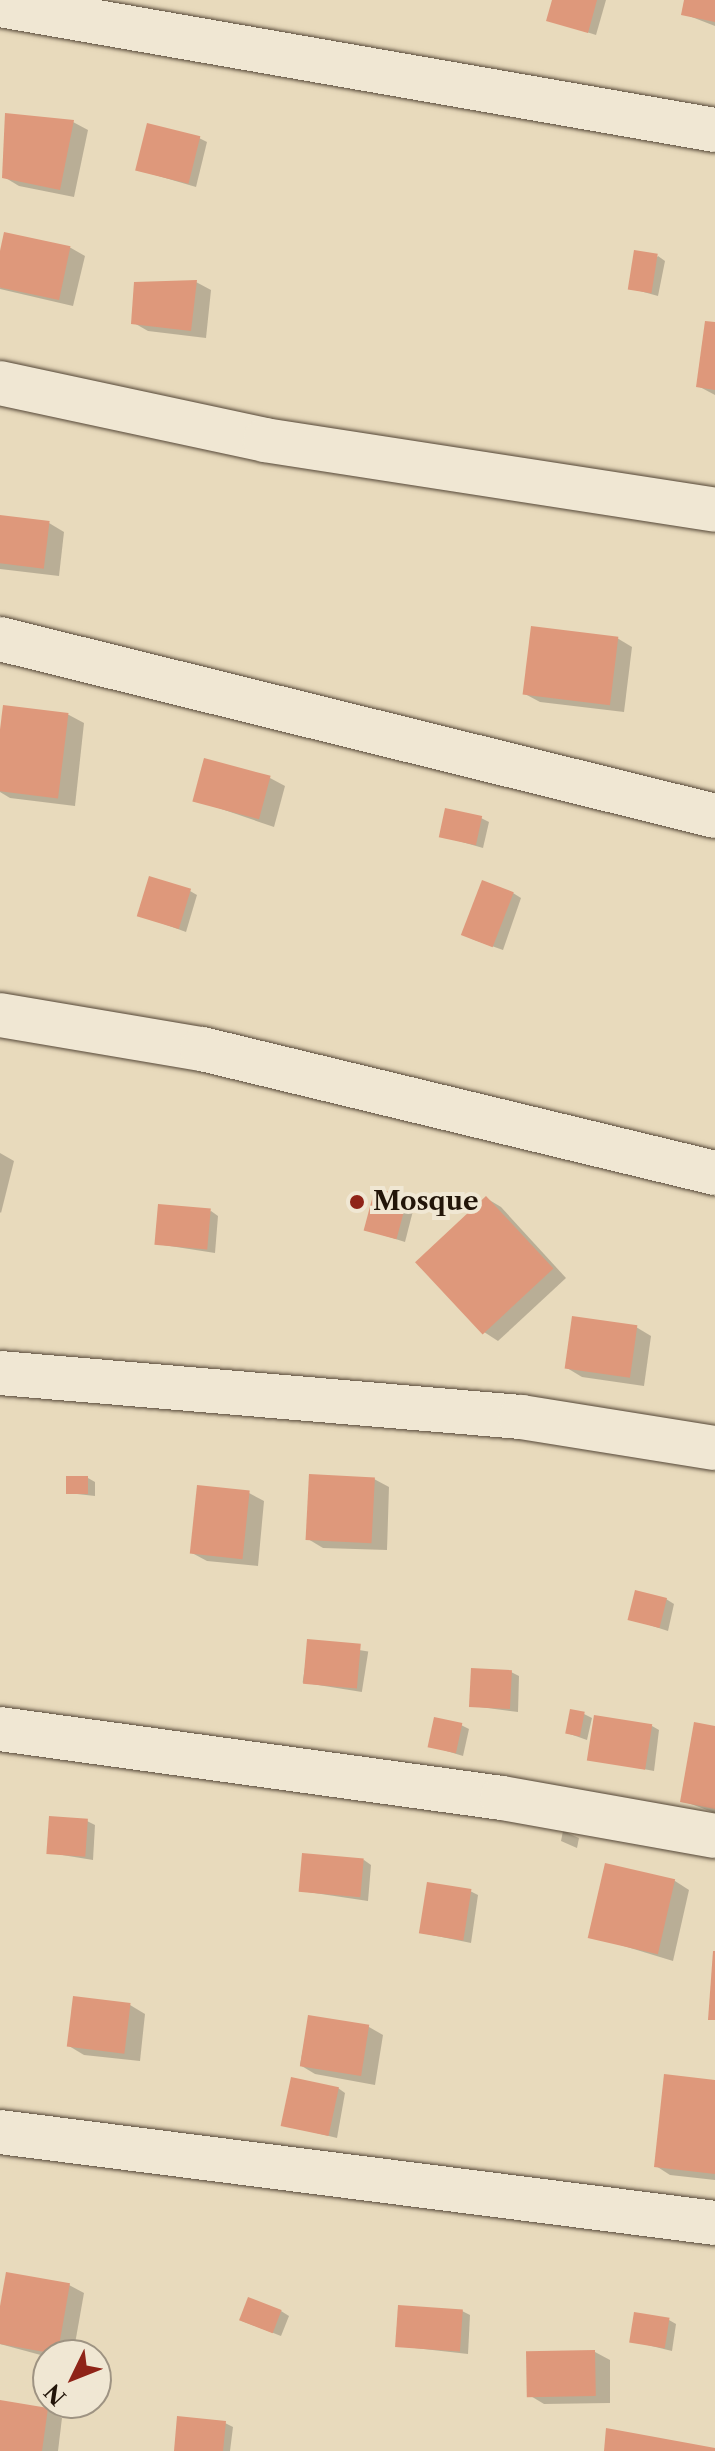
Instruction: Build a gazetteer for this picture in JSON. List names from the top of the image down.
{
  "places": ["Mosque"],
  "north": "bottom left"
}
